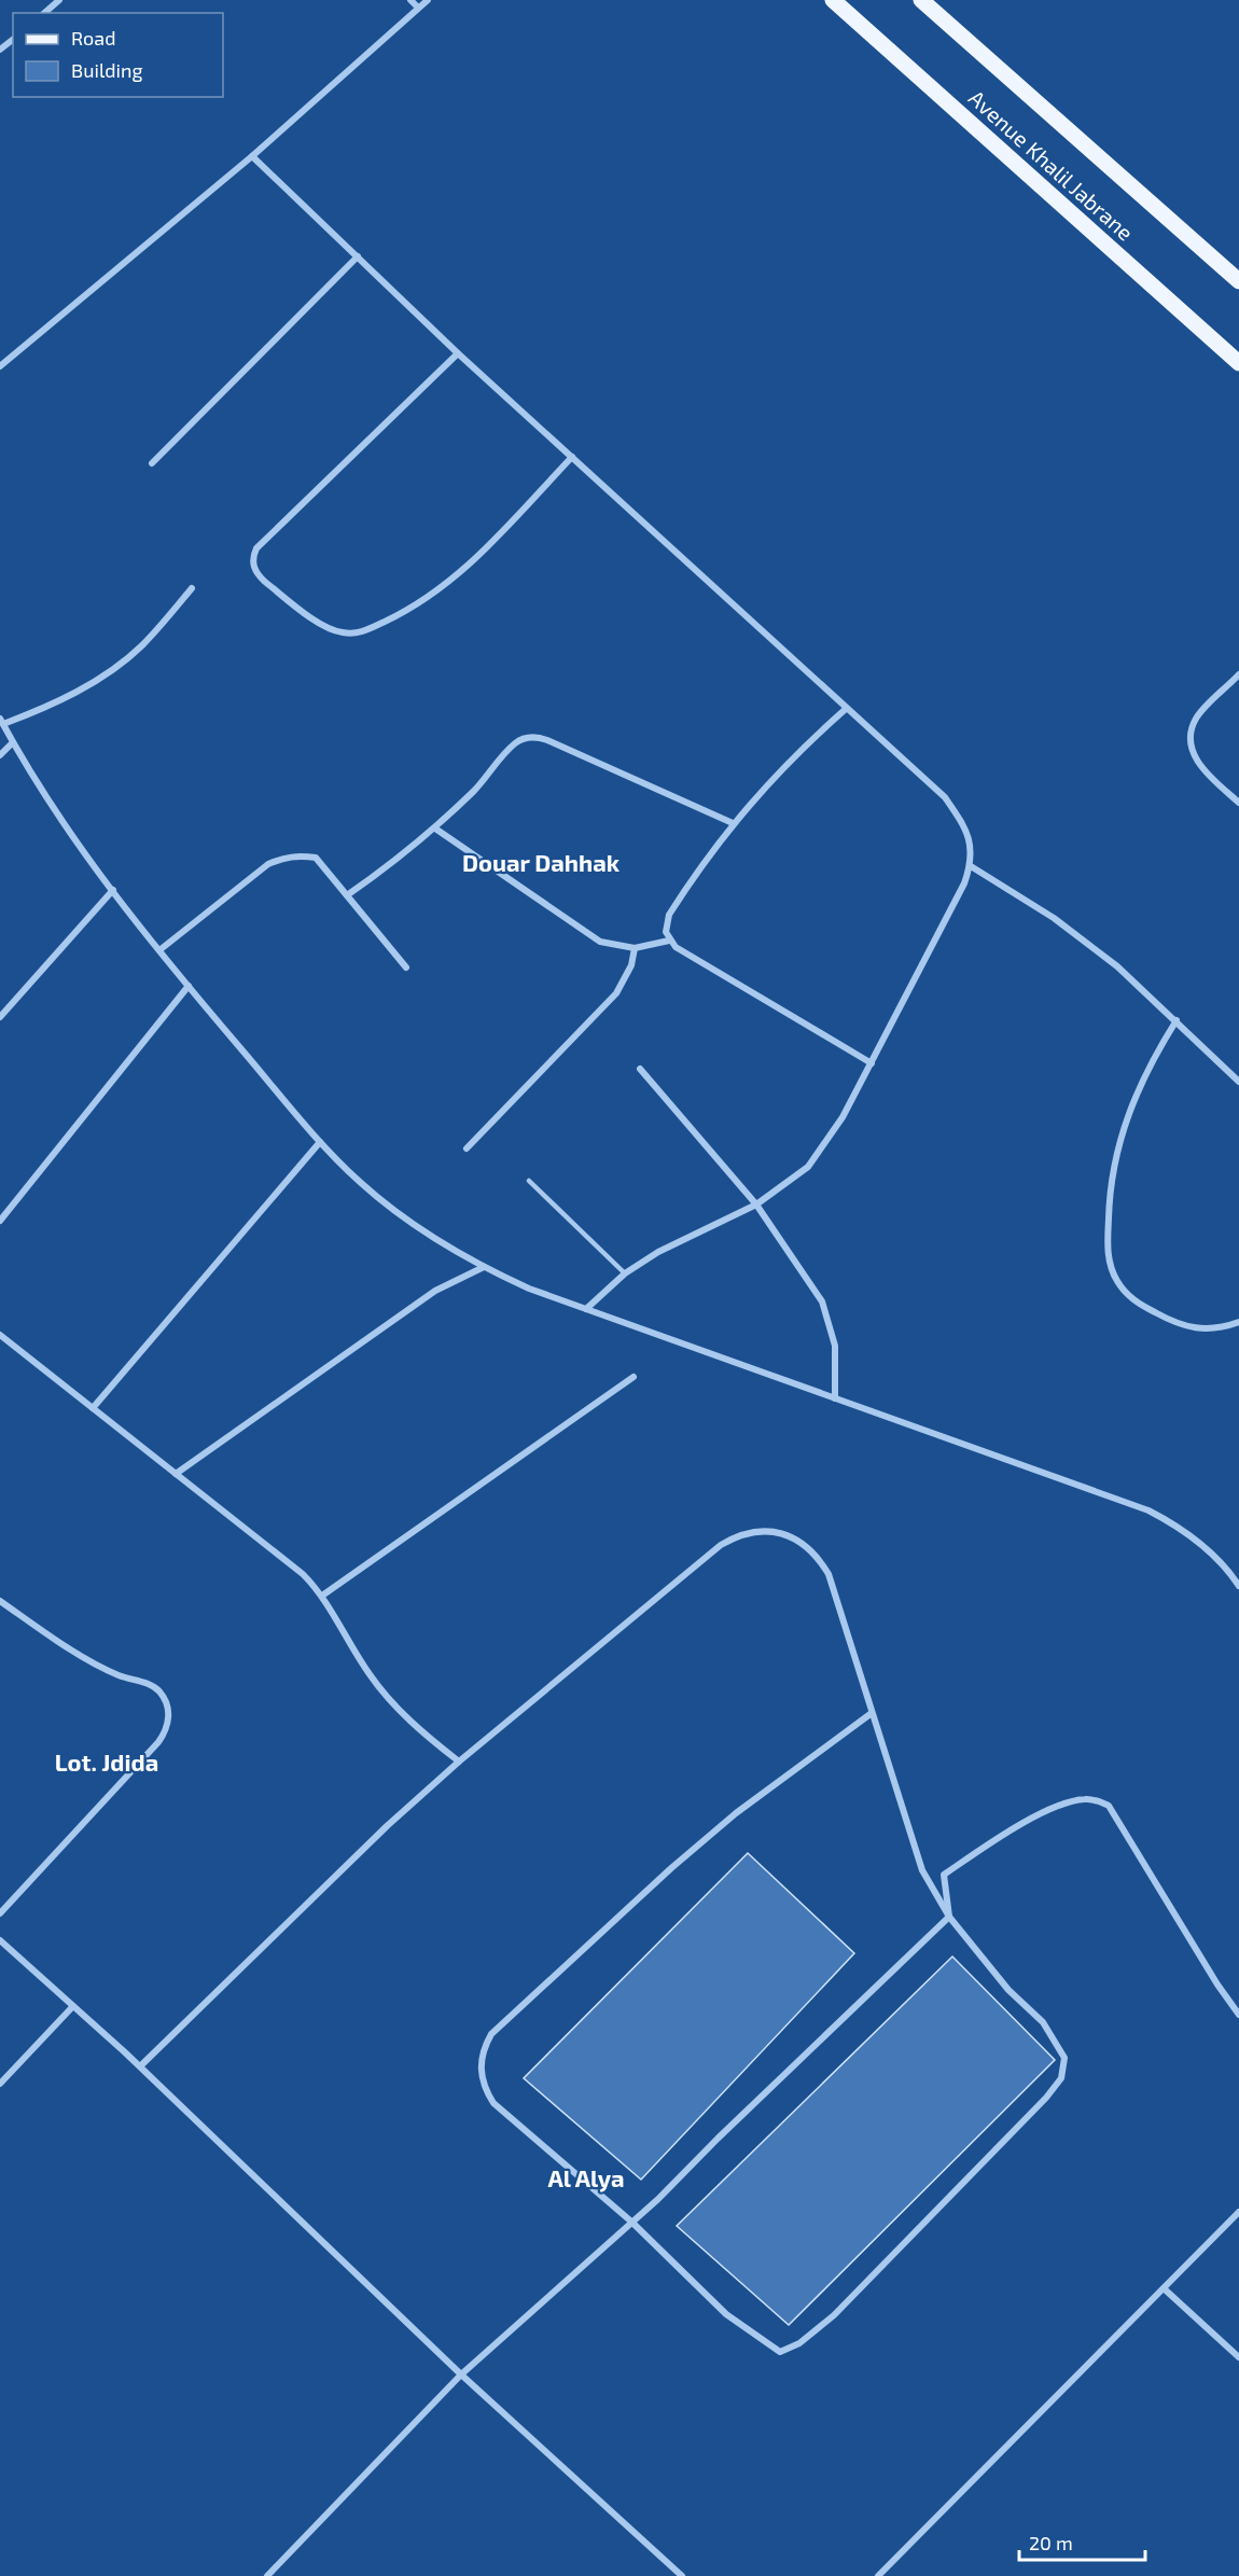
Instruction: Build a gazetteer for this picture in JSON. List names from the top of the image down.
{
  "streets": {
    "main road": ["Avenue Khalil Jabrane"]
  },
  "districts": ["Douar Dahhak", "Lot. Jdida", "Al Alya"],
  "legend": ["Road", "Building"],
  "scale_bar": "20 m"
}
